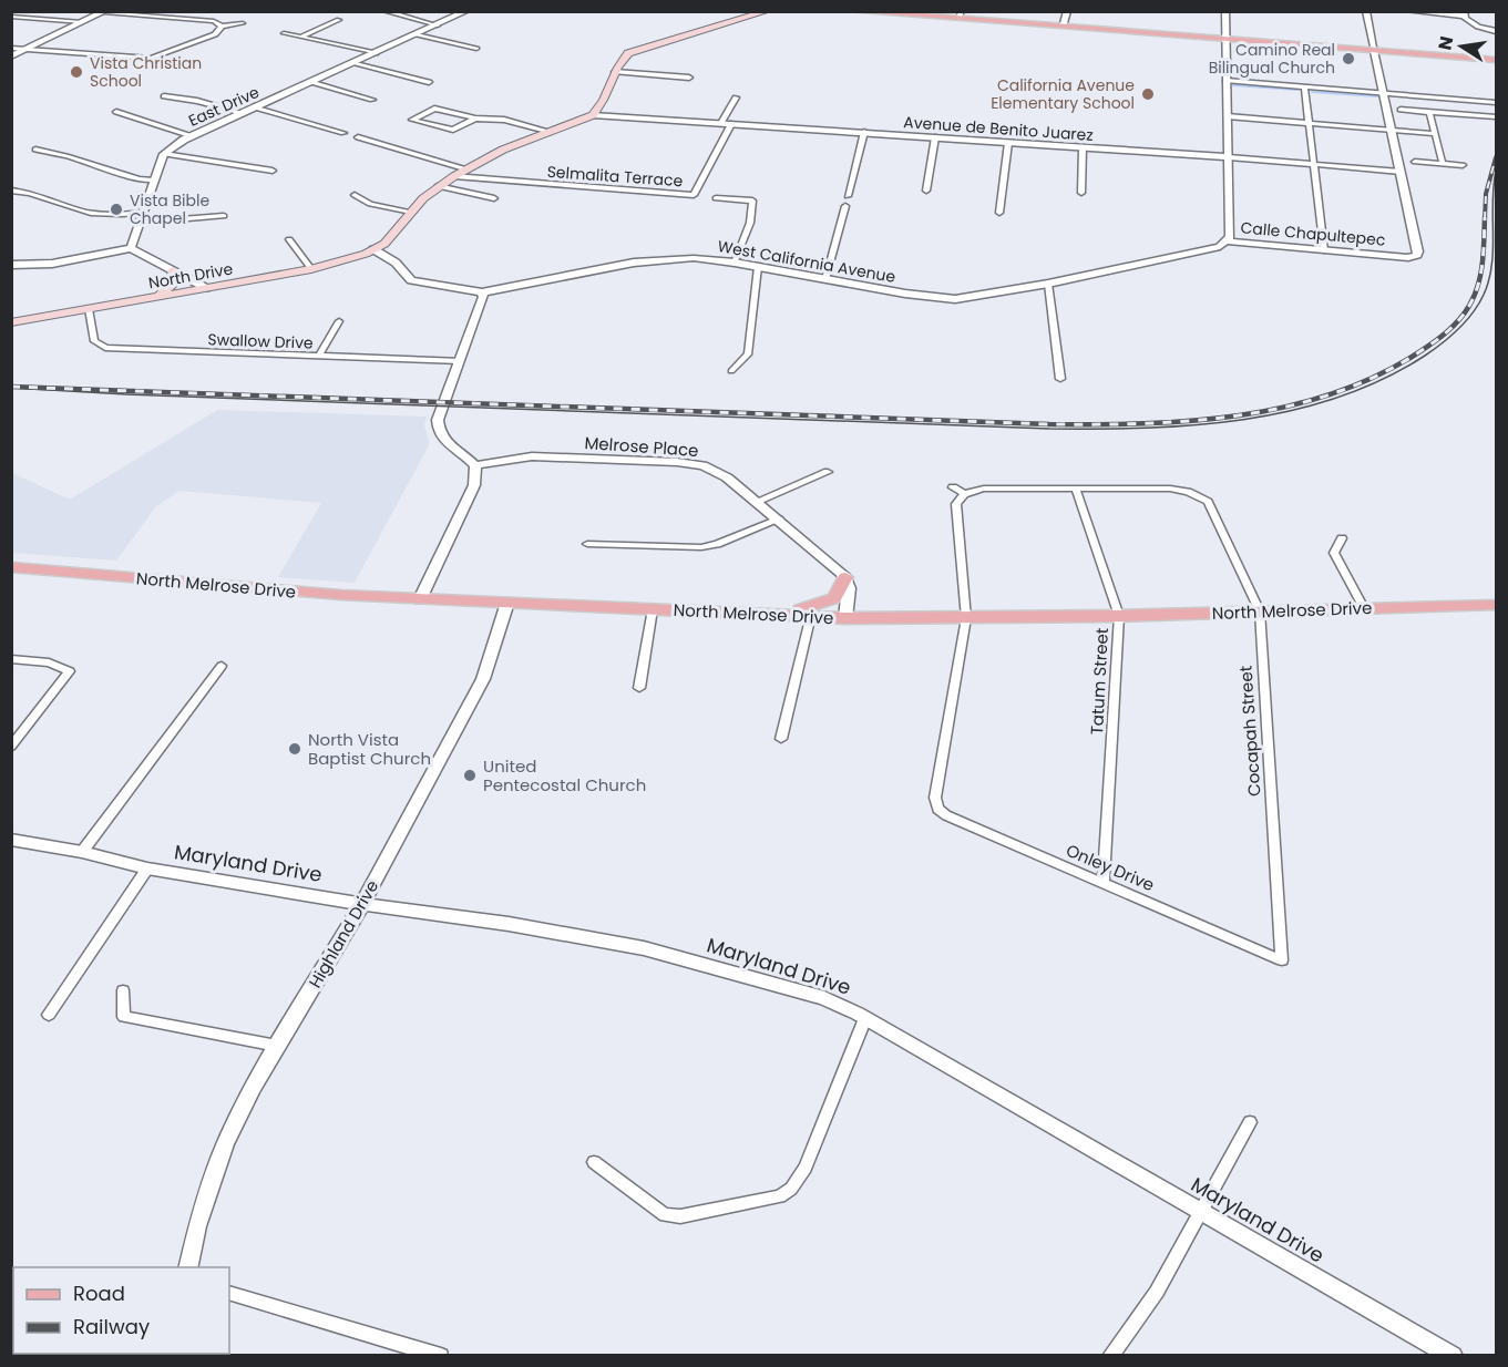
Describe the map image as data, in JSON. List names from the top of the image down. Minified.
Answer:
{"streets":{"main road":["North Drive","North Melrose Drive"],"street":["East Drive","Avenue de Benito Juarez","Selmalita Terrace","Calle Chapultepec","West California Avenue","Swallow Drive","Melrose Place","Tatum Street","Cocapah Street","Maryland Drive","Onley Drive","Highland Drive"]},"crossings":[["Avenue de Benito Juarez","Selmalita Terrace"],["Avenue de Benito Juarez","Calle Chapultepec"],["Calle Chapultepec","West California Avenue"],["West California Avenue","North Drive"],["North Drive","Swallow Drive"],["North Melrose Drive","Tatum Street"],["North Melrose Drive","Cocapah Street"],["North Melrose Drive","Onley Drive"],["North Melrose Drive","Highland Drive"],["Tatum Street","Cocapah Street"],["Tatum Street","Onley Drive"],["Cocapah Street","Onley Drive"],["Maryland Drive","Highland Drive"]],"places":["Camino Real Bilingual Church","Vista Christian School","California Avenue Elementary School","Vista Bible Chapel","North Vista Baptist Church","United Pentecostal Church"],"legend":["Road","Railway"],"north":"left"}
